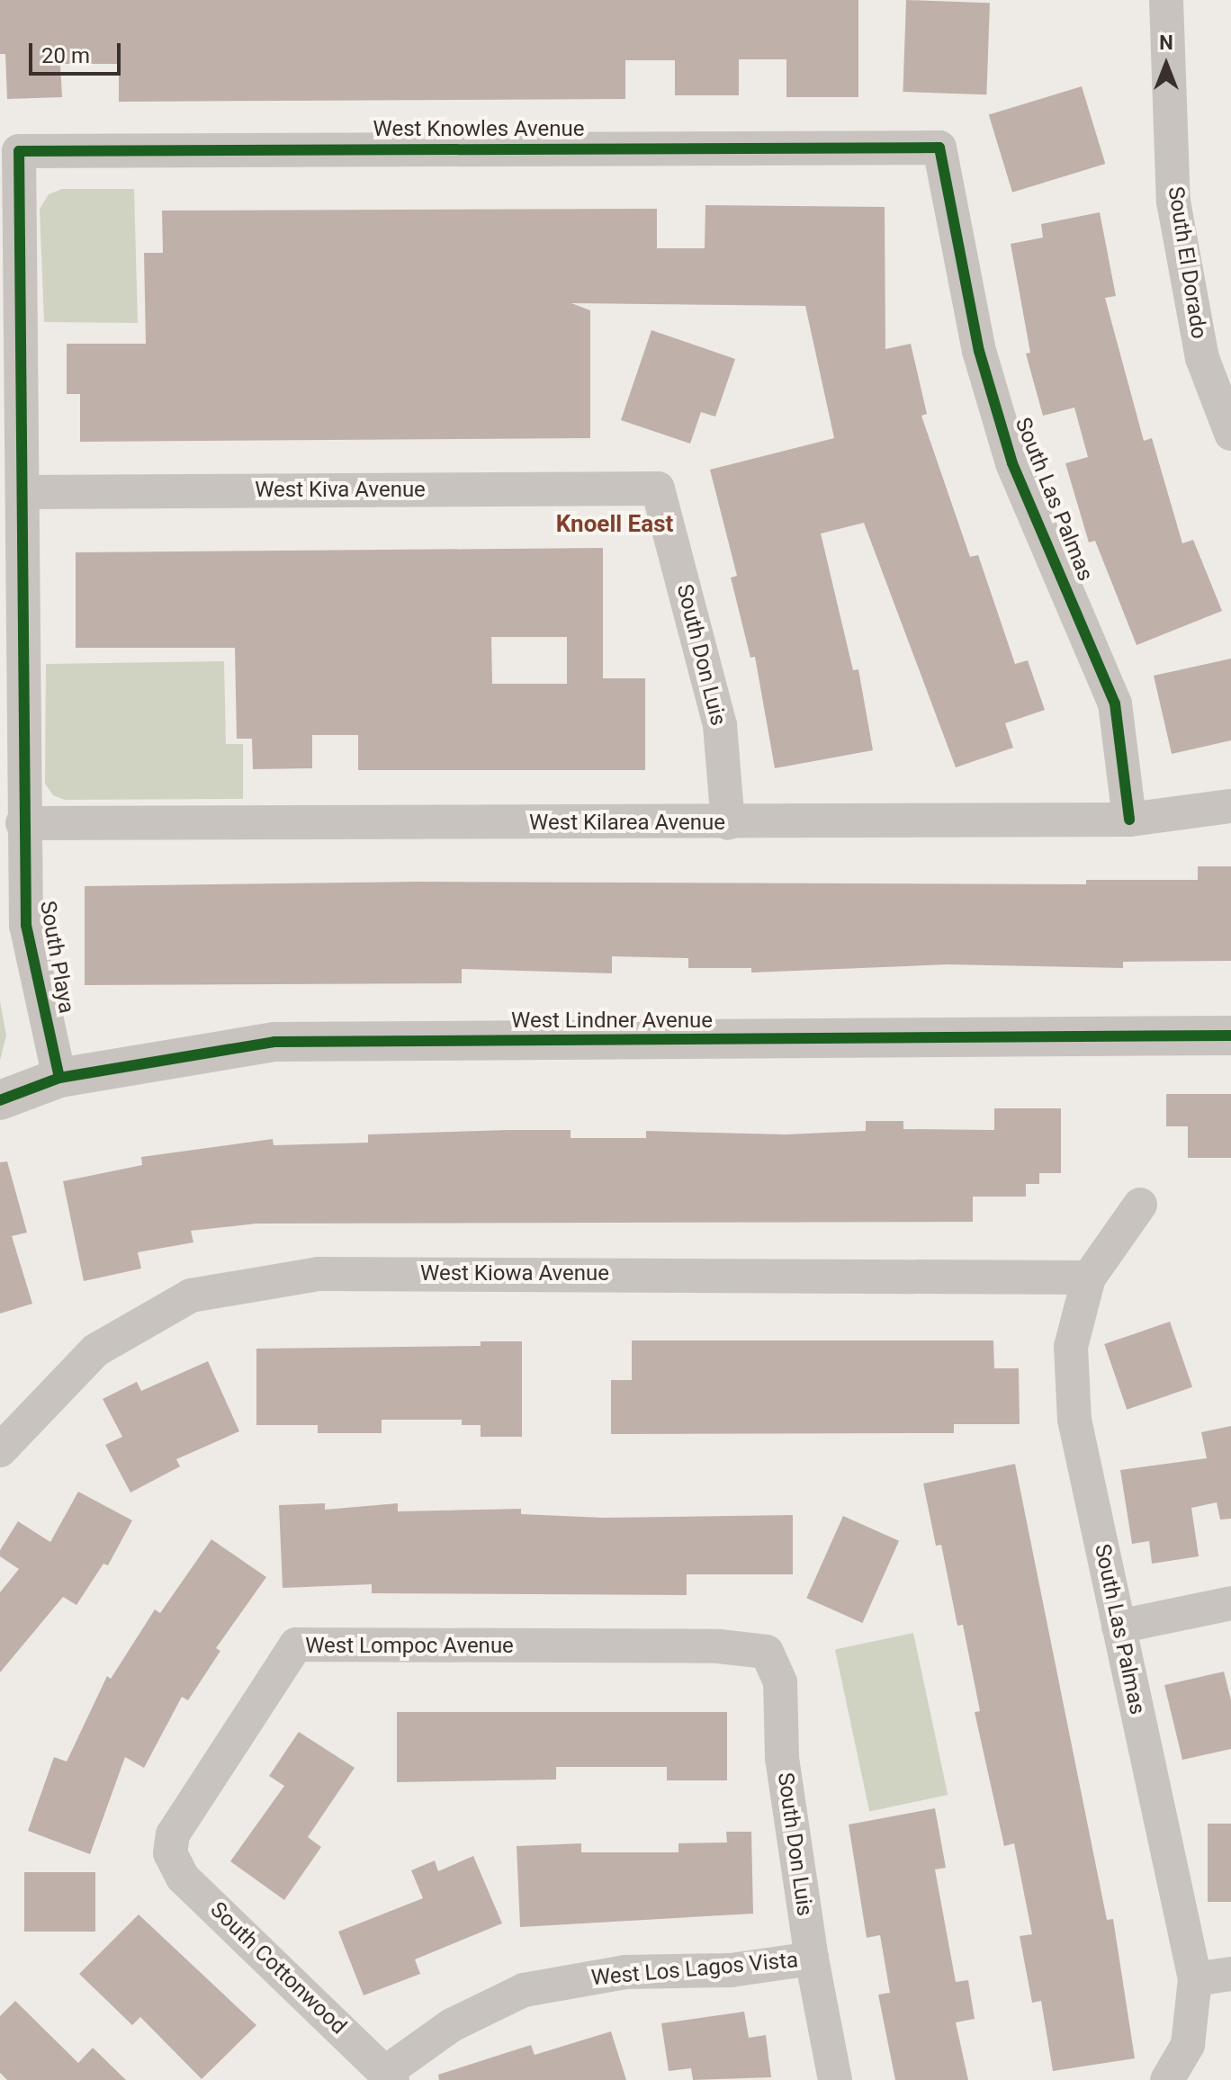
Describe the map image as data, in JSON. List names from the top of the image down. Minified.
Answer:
{"streets":{"street":["West Knowles Avenue","South El Dorado","West Kiva Avenue","South Las Palmas","South Don Luis","West Kilarea Avenue","South Playa","West Lindner Avenue","West Kiowa Avenue","West Lompoc Avenue","South Cottonwood","West Los Lagos Vista"]},"crossings":[["West Knowles Avenue","South Las Palmas"],["West Knowles Avenue","South Playa"],["West Kiva Avenue","South Don Luis"],["West Kiva Avenue","South Playa"],["South Las Palmas","West Kilarea Avenue"],["South Las Palmas","West Kiowa Avenue"],["South Don Luis","West Kilarea Avenue"],["South Don Luis","West Lompoc Avenue"],["South Don Luis","West Los Lagos Vista"],["West Kilarea Avenue","South Playa"],["South Playa","West Lindner Avenue"],["West Lompoc Avenue","South Cottonwood"],["South Cottonwood","West Los Lagos Vista"]],"districts":["Knoell East"],"scale_bar":"20 m","north":"top"}
